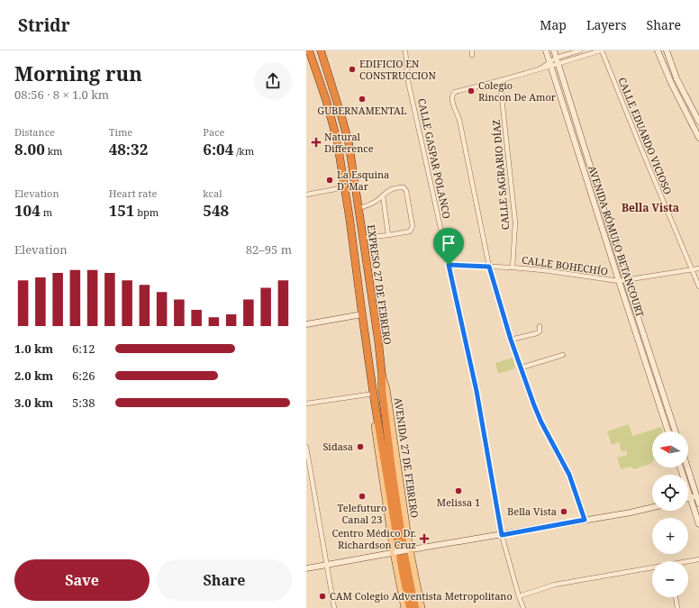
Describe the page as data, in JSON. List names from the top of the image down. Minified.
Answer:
{"streets":{"highway":["EXPRESO 27 DE FEBRERO"],"main road":["AVENIDA RÓMULO BETANCOURT","AVENIDA 27 DE FEBRERO"],"street":["CALLE EDUARDO VICIOSO","CALLE GASPAR POLANCO","CALLE SAGRARIO DÍAZ","CALLE BOHECHÍO"]},"crossings":[["CALLE EDUARDO VICIOSO","CALLE BOHECHÍO"],["CALLE GASPAR POLANCO","CALLE BOHECHÍO"],["CALLE SAGRARIO DÍAZ","CALLE BOHECHÍO"],["AVENIDA RÓMULO BETANCOURT","CALLE BOHECHÍO"],["EXPRESO 27 DE FEBRERO","AVENIDA 27 DE FEBRERO"]],"districts":["Bella Vista"],"places":{"other":["EDIFICIO EN CONSTRUCCION","Colegio Rincon De Amor","GUBERNAMENTAL","La Esquina D' Mar","Sidasa","Melissa 1","Telefuturo Canal 23","Bella Vista","CAM Colegio Adventista Metropolitano"],"health":["Natural Difference","Centro Médico Dr. Richardson Cruz"]},"north":"left","page":{"header":"Stridr","nav":["Map","Layers","Share"],"heading":["Morning run","08:56 · 8 × 1.0 km"],"stats":[["Distance","8.00 km"],["Time","48:32"],["Pace","6:04 /km"],["Elevation","104 m"],["Heart rate","151 bpm"],["kcal","548"]],"chart":["Elevation","82–95 m"],"list":[{"name":"1.0 km","note":"6:12"},{"name":"2.0 km","note":"6:26"},{"name":"3.0 km","note":"5:38"}],"map_buttons":["+","−"],"buttons":["Save","Share"]}}
